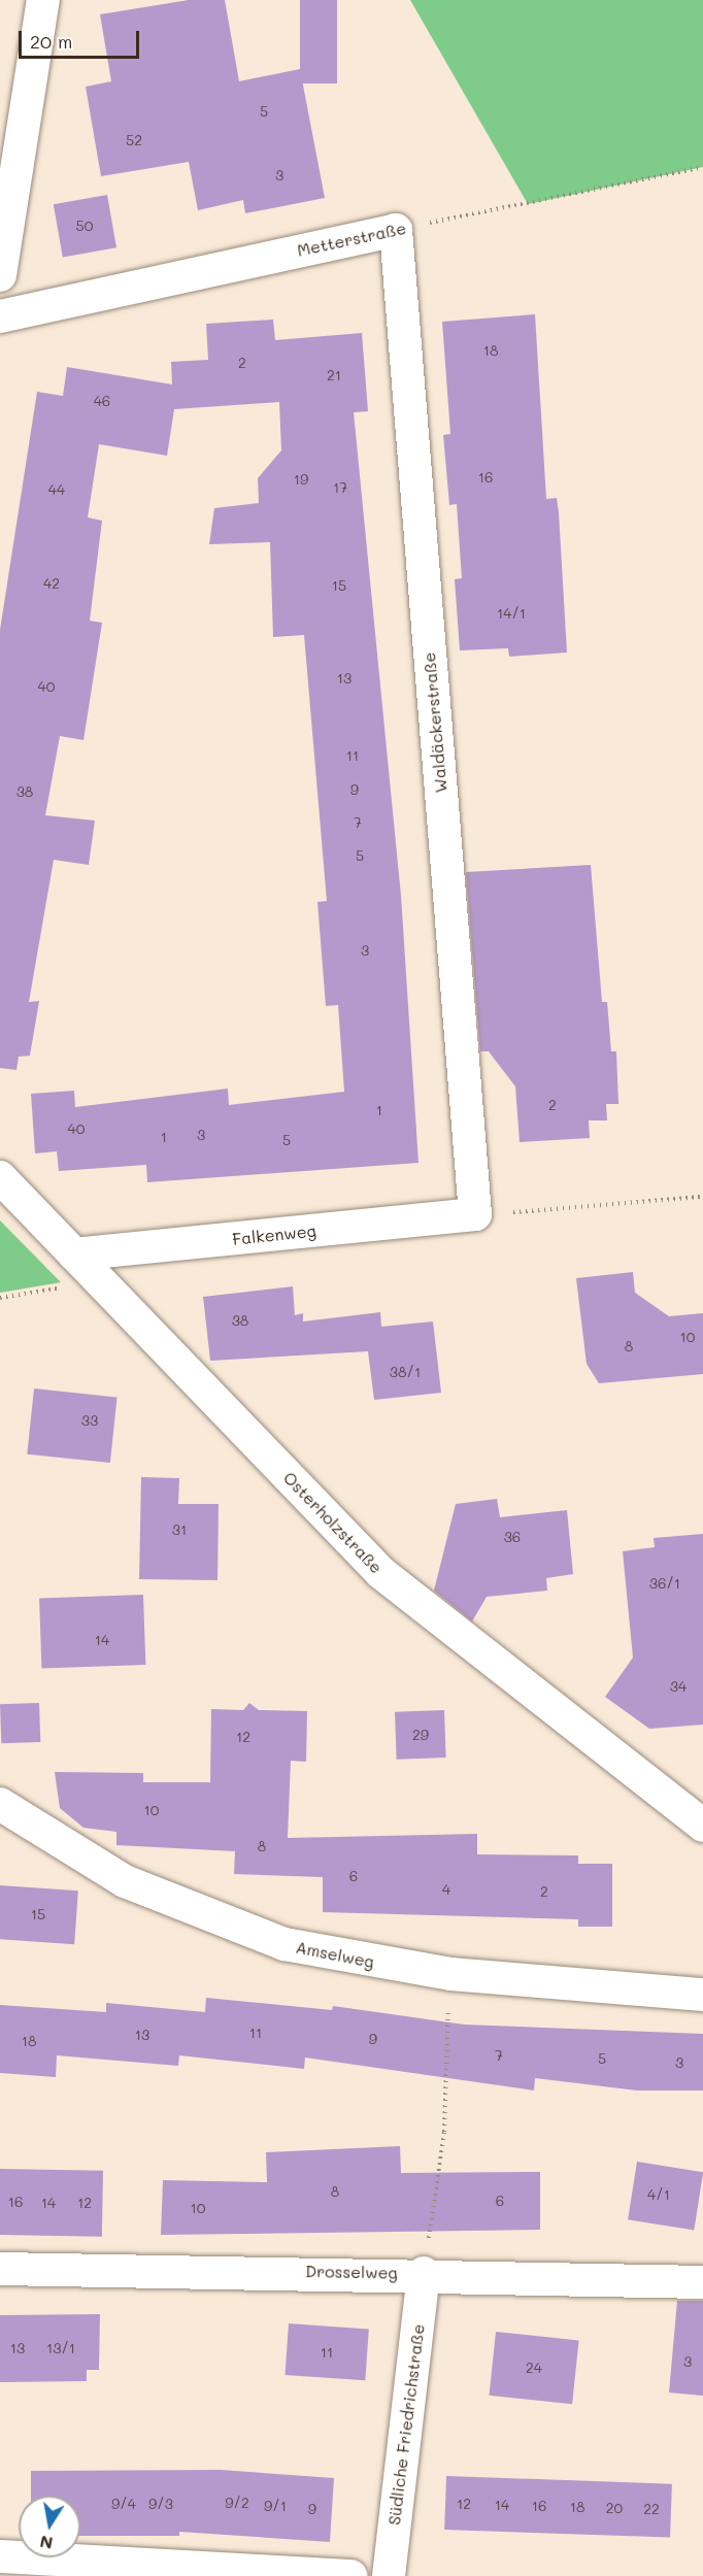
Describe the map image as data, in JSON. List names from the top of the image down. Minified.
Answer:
{"streets":{"street":["Metterstraße","Waldäckerstraße","Falkenweg","Osterholzstraße","Amselweg","Drosselweg","Südliche Friedrichstraße"]},"crossings":[["Metterstraße","Waldäckerstraße"],["Waldäckerstraße","Falkenweg"],["Falkenweg","Osterholzstraße"],["Drosselweg","Südliche Friedrichstraße"]],"house_numbers":["5","52","3","50","18","2","21","46","16","19","17","44","42","15","14/1","13","40","11","9","38","7","5","3","2","1","40","3","1","5","38","10","8","38/1","33","31","36","36/1","14","34","29","12","10","8","6","4","2","15","11","13","9","18","7","5","3","8","4/1","6","16","14","12","10","13","13/1","11","3","24","9/2","9/4","9/3","12","14","9/1","16","18","20","9","22"],"scale_bar":"20 m","north":"bottom"}
